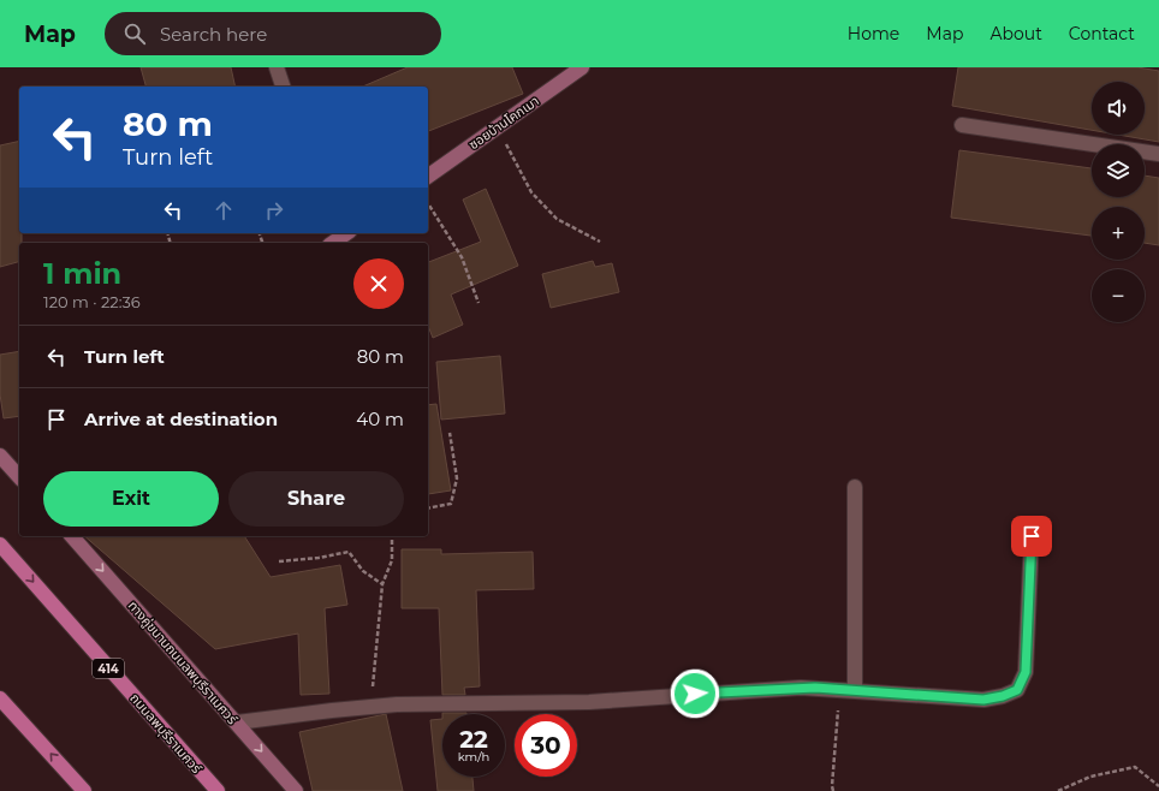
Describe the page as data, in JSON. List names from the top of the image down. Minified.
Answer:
{"streets":{"main road":["ซอยบ้านโคกเมา","ทางคู่ขนานถนนลพบุรีราเมศวร์","414","ถนนลพบุรีราเมศวร์"]},"one_way":["ทางคู่ขนานถนนลพบุรีราเมศวร์"],"page":{"header":"Map","search":"Search here","nav":["Home","Map","About","Contact"],"map_buttons":["+","−"],"turn":["80 m","Turn left"],"heading":["1 min","120 m · 22:36"],"list":[{"name":"Turn left","value":"80 m"},{"name":"Arrive at destination","value":"40 m"}],"buttons":["Exit","Share"],"speed":"22 km/h","limit":"30"}}
